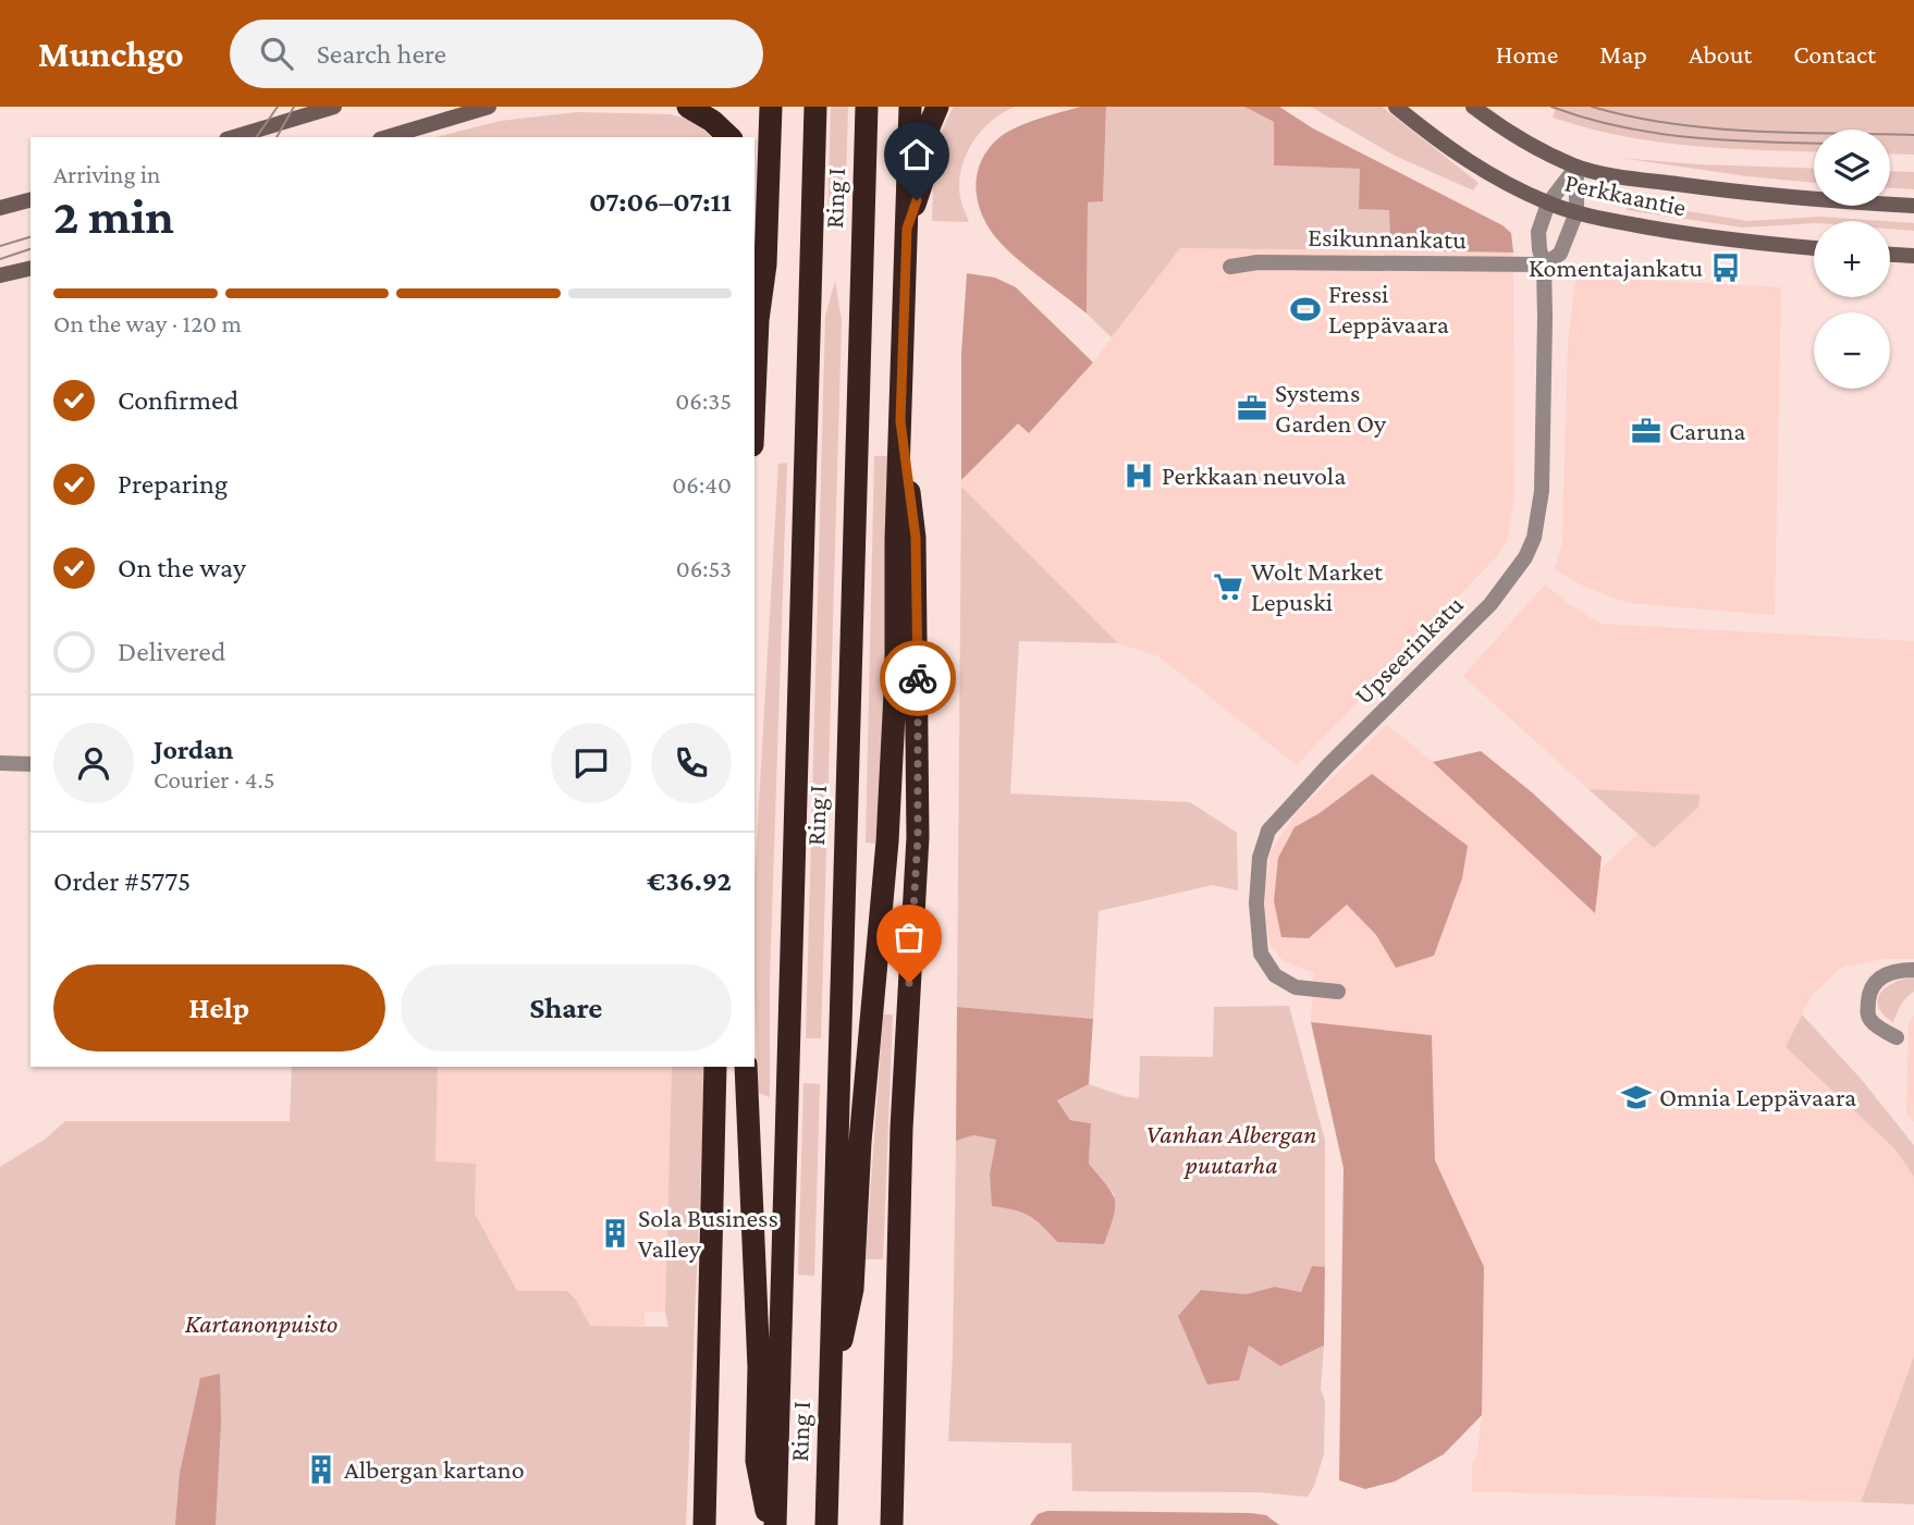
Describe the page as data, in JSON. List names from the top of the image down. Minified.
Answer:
{"streets":{"highway":["Ring I"],"main road":["Perkkaantie"],"street":["Esikunnankatu","Upseerinkatu"]},"crossings":[["Perkkaantie","Upseerinkatu"],["Esikunnankatu","Upseerinkatu"]],"parks":["Vanhan Albergan puutarha","Kartanonpuisto"],"places":{"bus stop":["Komentajankatu"],"sports":["Fressi Leppävaara"],"office":["Systems Garden Oy","Caruna"],"hospital":["Perkkaan neuvola"],"supermarket":["Wolt Market Lepuski"],"school or university":["Omnia Leppävaara"],"building":["Sola Business Valley","Albergan kartano"]},"page":{"header":"Munchgo","search":"Search here","nav":["Home","Map","About","Contact"],"map_buttons":["+","−"],"heading":["2 min","Arriving in","07:06–07:11"],"panel":["Jordan","Courier · 4.5","Order #5775","€36.92"],"bar":"On the way · 120 m","list":[["Confirmed","06:35"],["Preparing","06:40"],["On the way","06:53"],"Delivered"],"buttons":["Help","Share"]}}
